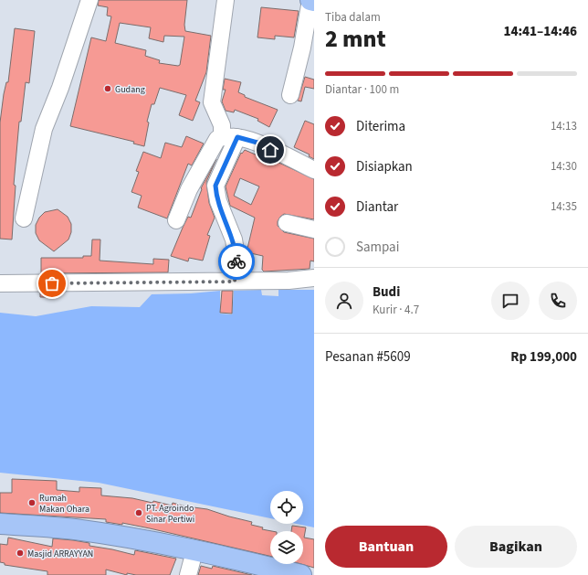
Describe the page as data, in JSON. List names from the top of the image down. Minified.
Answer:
{"places":["Gudang","Rumah Makan Ohara","PT. Agroindo Sinar Pertiwi","Masjid ARRAYYAN"],"page":{"heading":["2 mnt","Tiba dalam","14:41–14:46"],"panel":["Budi","Kurir · 4.7","Pesanan #5609","Rp 199,000"],"bar":"Diantar · 100 m","list":[["Diterima","14:13"],["Disiapkan","14:30"],["Diantar","14:35"],"Sampai"],"buttons":["Bantuan","Bagikan"]}}
